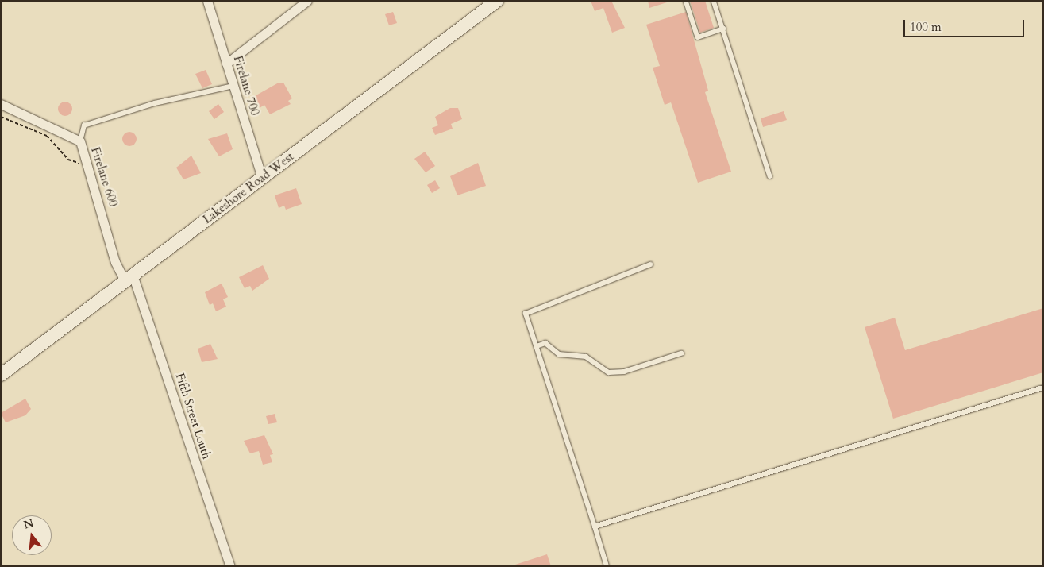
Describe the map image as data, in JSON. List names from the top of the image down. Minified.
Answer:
{"streets":{"main road":["Lakeshore Road West"],"street":["Firelane 700","Firelane 600","Fifth Street Louth"]},"crossings":[["Firelane 700","Lakeshore Road West"],["Firelane 600","Lakeshore Road West"],["Firelane 600","Fifth Street Louth"],["Lakeshore Road West","Fifth Street Louth"]],"scale_bar":"100 m","north":"top"}
